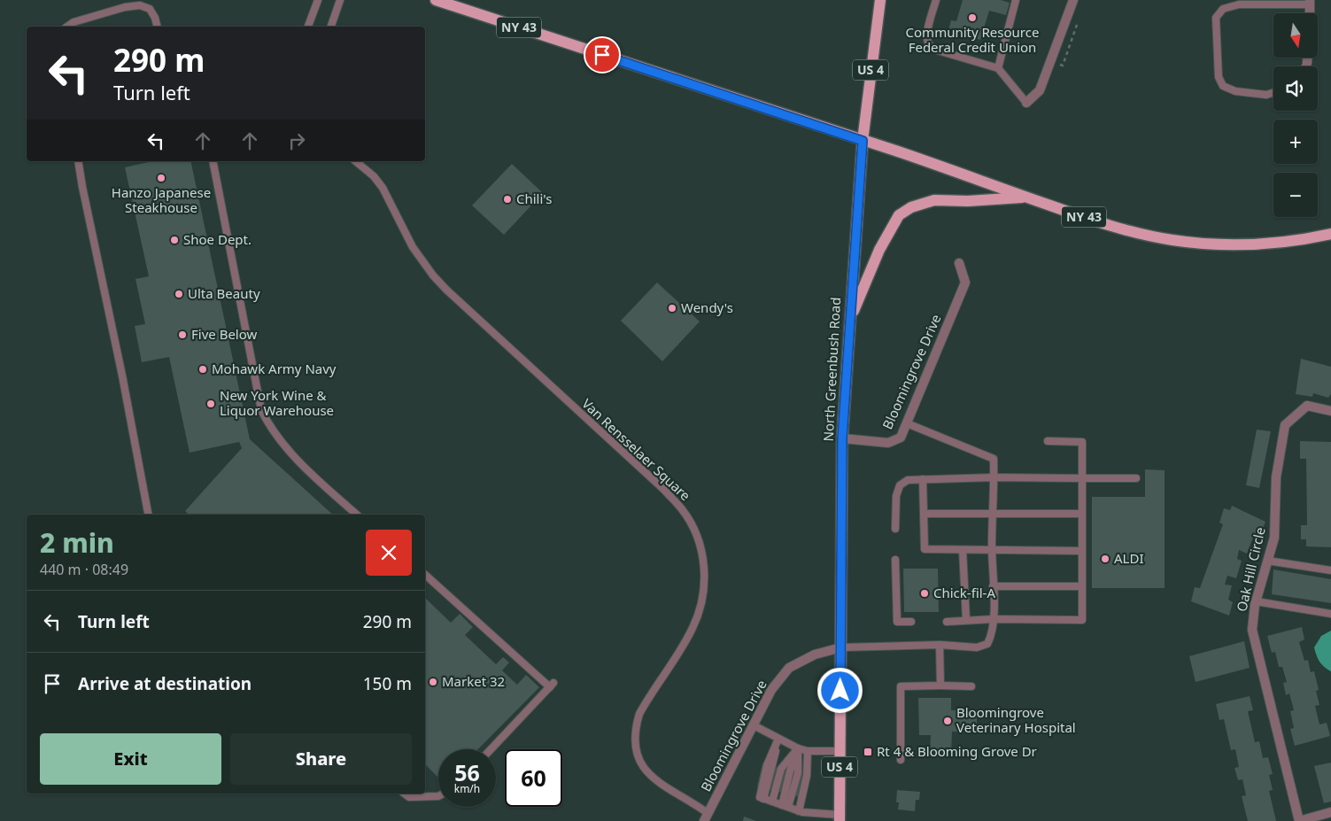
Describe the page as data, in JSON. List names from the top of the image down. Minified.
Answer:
{"streets":{"main road":["NY 43","US 4","North Greenbush Road"],"street":["Bloomingrove Drive","Oak Hill Circle"],"lane":["Van Rensselaer Square"]},"crossings":[["NY 43","North Greenbush Road"],["North Greenbush Road","Bloomingrove Drive"],["Bloomingrove Drive","Van Rensselaer Square"]],"places":{"other":["Community Resource Federal Credit Union","Hanzo Japanese Steakhouse","Chili's","Shoe Dept.","Ulta Beauty","Wendy's","Five Below","Mohawk Army Navy","New York Wine & Liquor Warehouse","ALDI","Chick-fil-A","Market 32","Bloomingrove Veterinary Hospital"],"transit":["Rt 4 & Blooming Grove Dr"]},"north":"bottom","page":{"map_buttons":["+","−"],"turn":["290 m","Turn left"],"heading":["2 min","440 m · 08:49"],"list":[{"name":"Turn left","value":"290 m"},{"name":"Arrive at destination","value":"150 m"}],"buttons":["Exit","Share"],"speed":"56 km/h","limit":"60"}}
